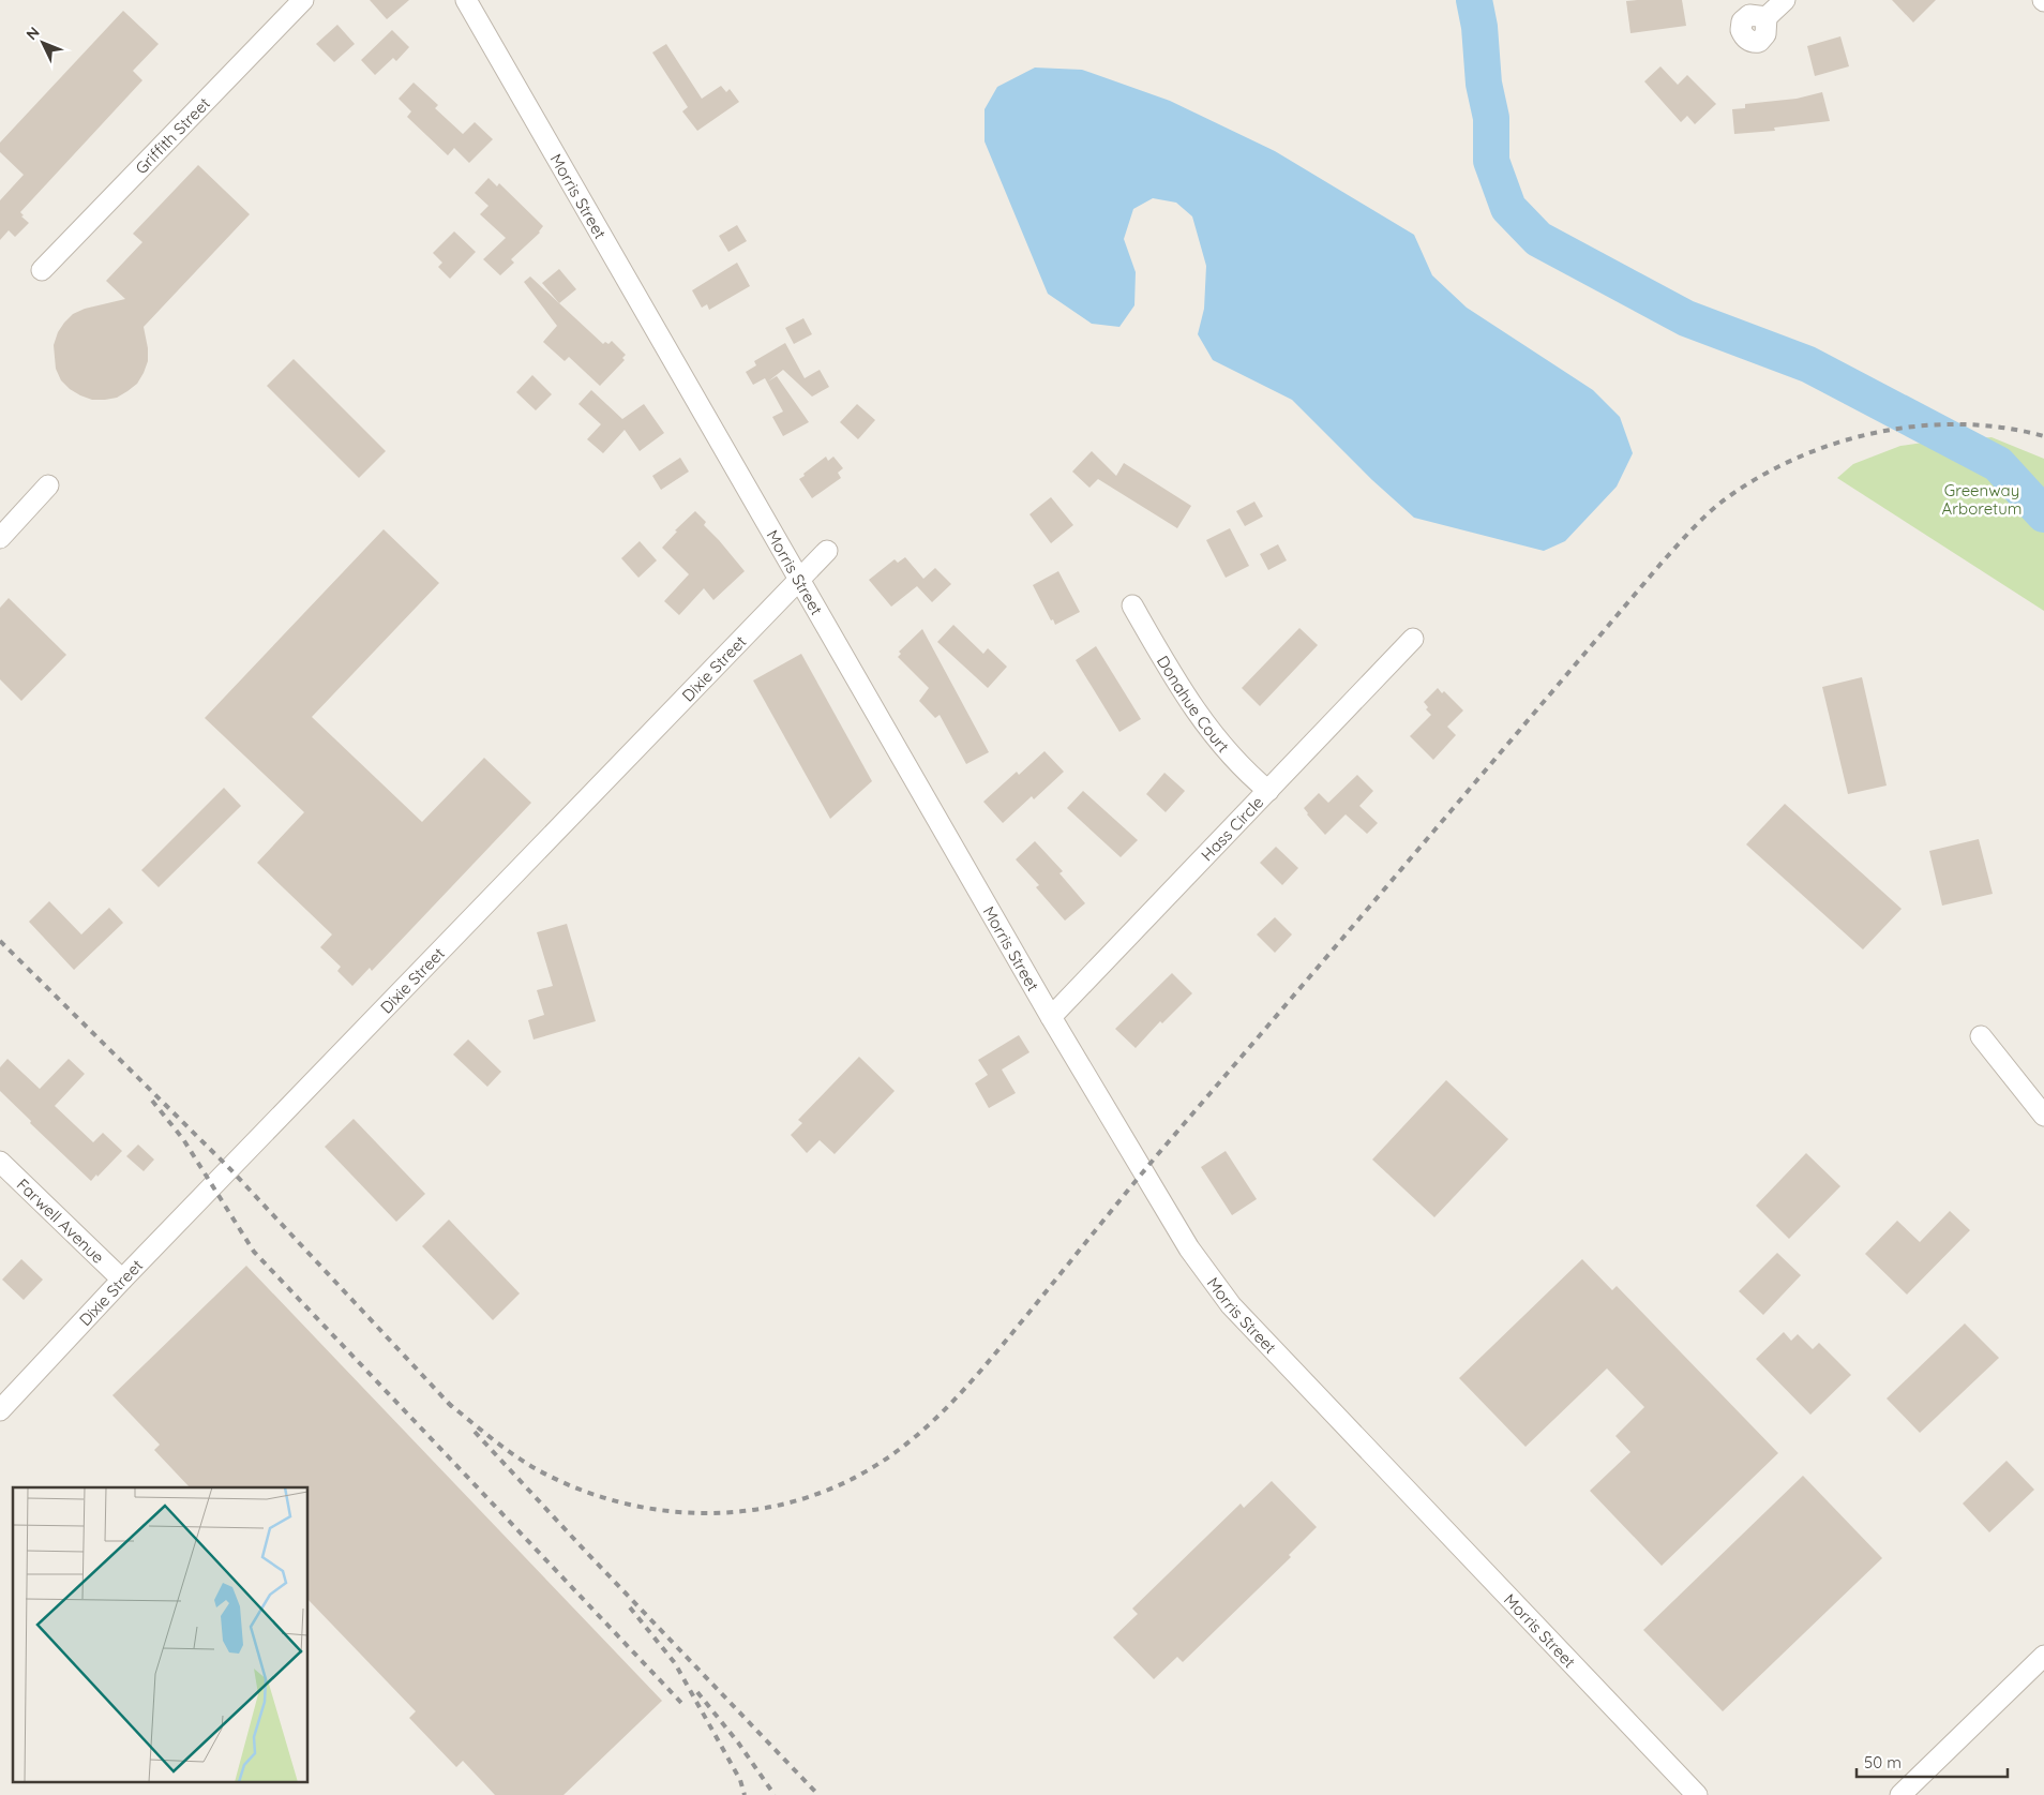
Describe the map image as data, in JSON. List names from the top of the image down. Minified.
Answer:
{"streets":{"street":["Griffith Street","Morris Street","Dixie Street","Donahue Court","Hass Circle","Farwell Avenue"]},"crossings":[["Morris Street","Dixie Street"],["Morris Street","Hass Circle"],["Dixie Street","Farwell Avenue"],["Donahue Court","Hass Circle"]],"parks":["Greenway Arboretum"],"scale_bar":"50 m","north":"top left"}
